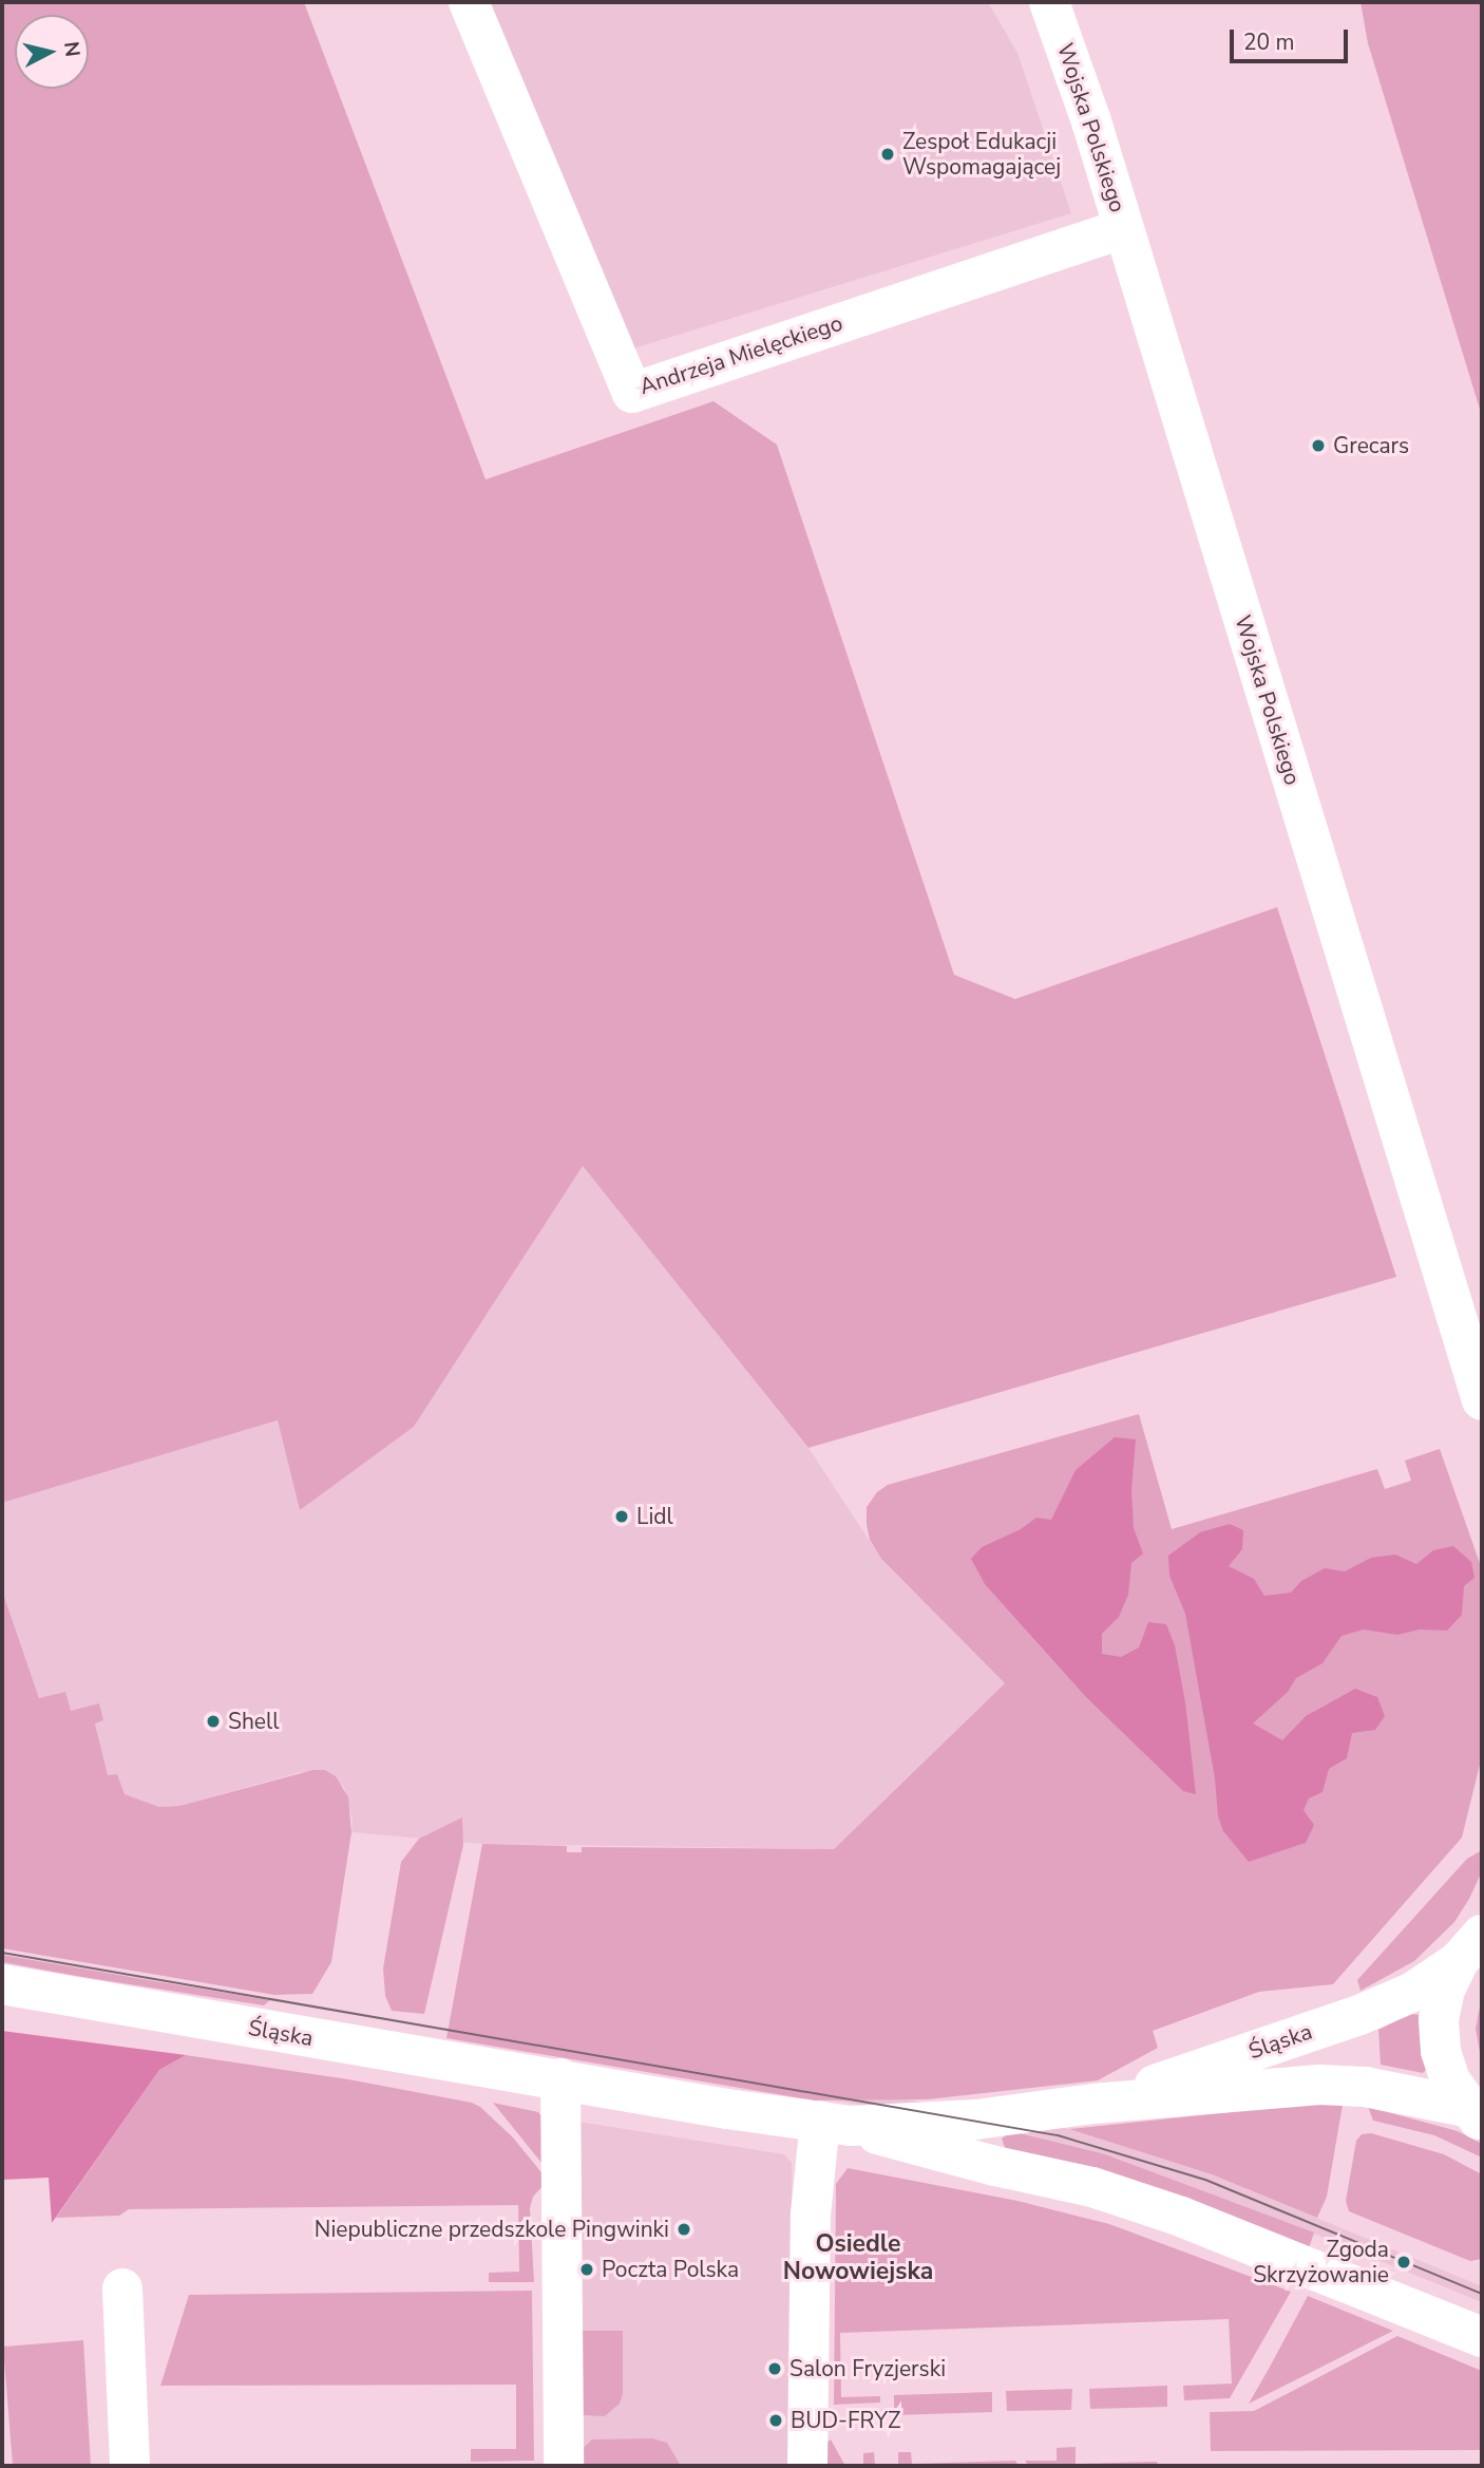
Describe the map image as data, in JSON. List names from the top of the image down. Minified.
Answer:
{"streets":{"street":["Wojska Polskiego","Andrzeja Mielęckiego","Śląska"]},"crossings":[["Wojska Polskiego","Andrzeja Mielęckiego"]],"districts":["Osiedle Nowowiejska"],"places":["Zespoł Edukacji Wspomagającej","Grecars","Lidl","Shell","Niepubliczne przedszkole Pingwinki","Zgoda Skrzyżowanie","Poczta Polska","Salon Fryzjerski","BUD-FRYZ"],"scale_bar":"20 m","north":"right"}
